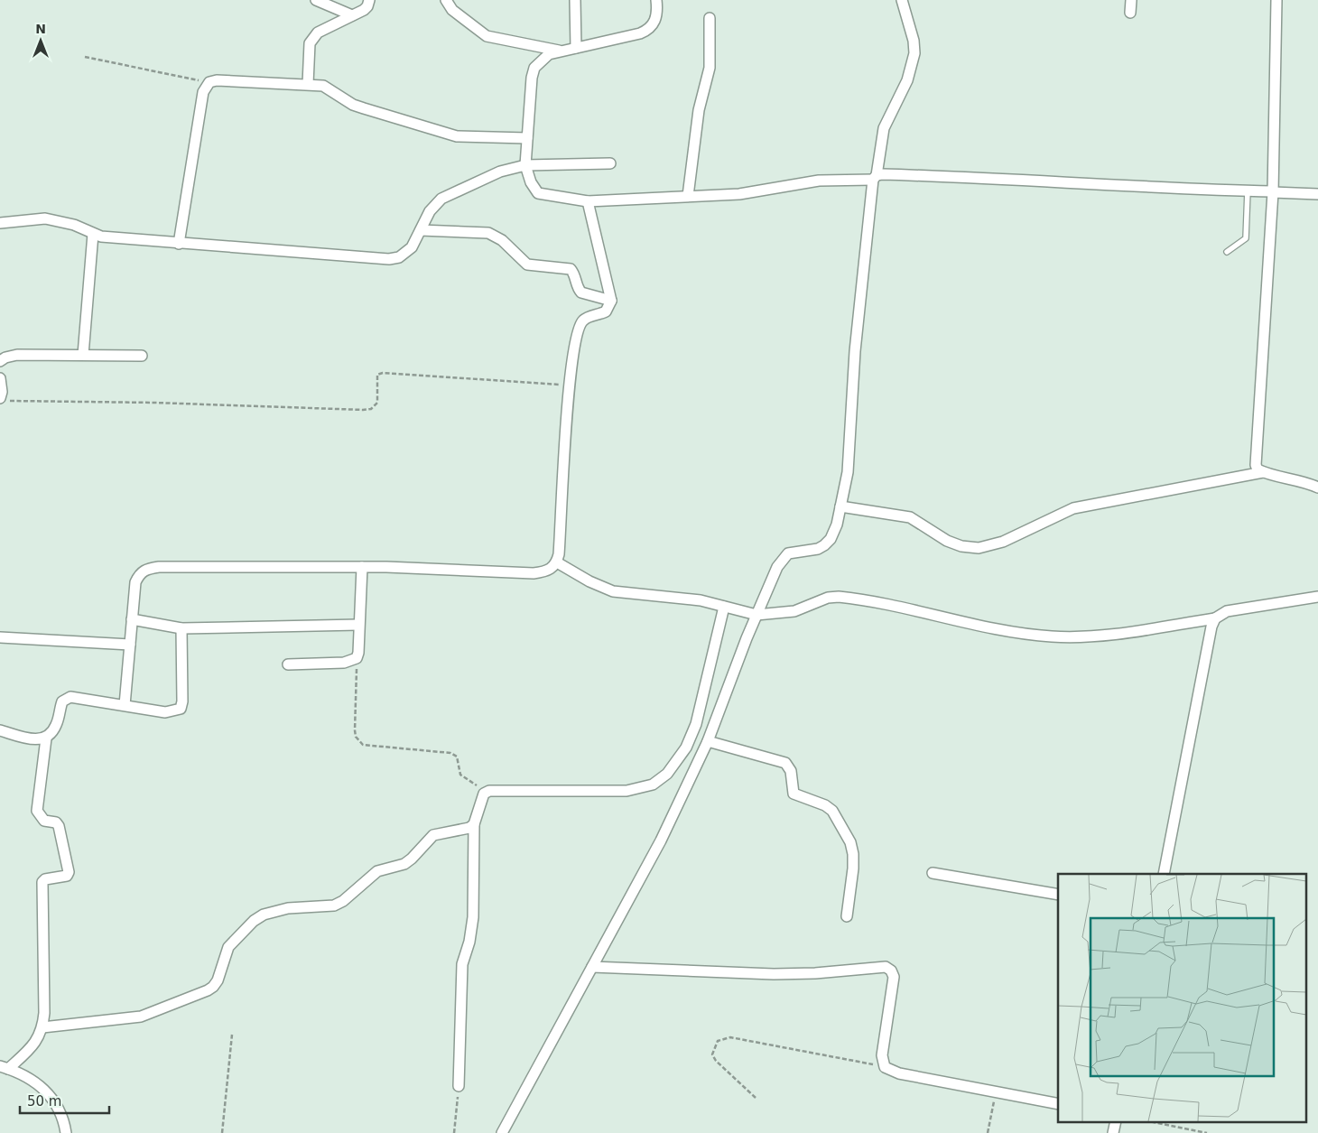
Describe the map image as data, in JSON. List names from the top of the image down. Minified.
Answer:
{"scale_bar":"50 m","north":"top"}
